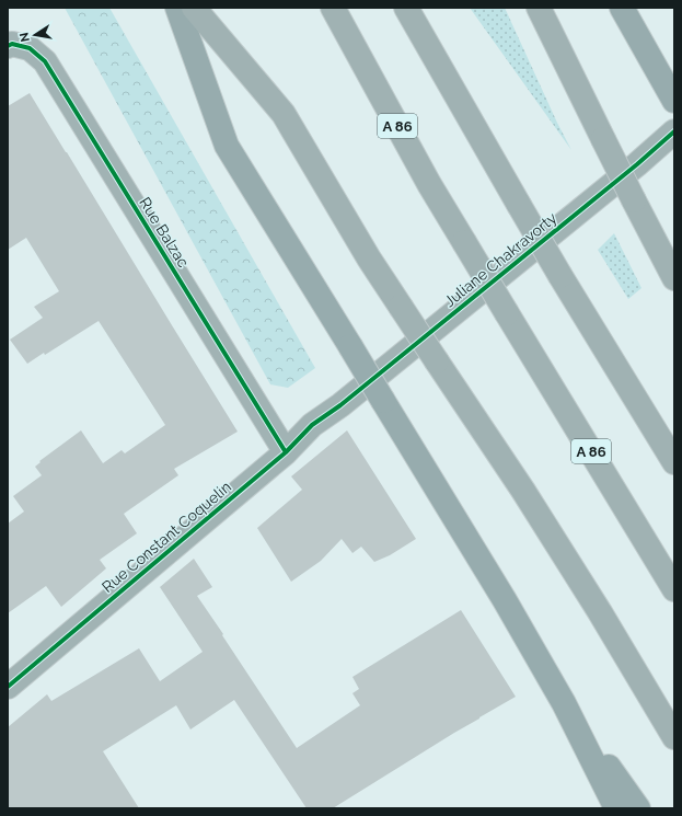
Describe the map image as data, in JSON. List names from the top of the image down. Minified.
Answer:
{"streets":{"highway":["A 86"],"street":["Rue Balzac","Juliane Chakravorty","Rue Constant Coquelin"]},"crossings":[["Rue Balzac","Rue Constant Coquelin"],["Juliane Chakravorty","Rue Constant Coquelin"]],"north":"left"}
